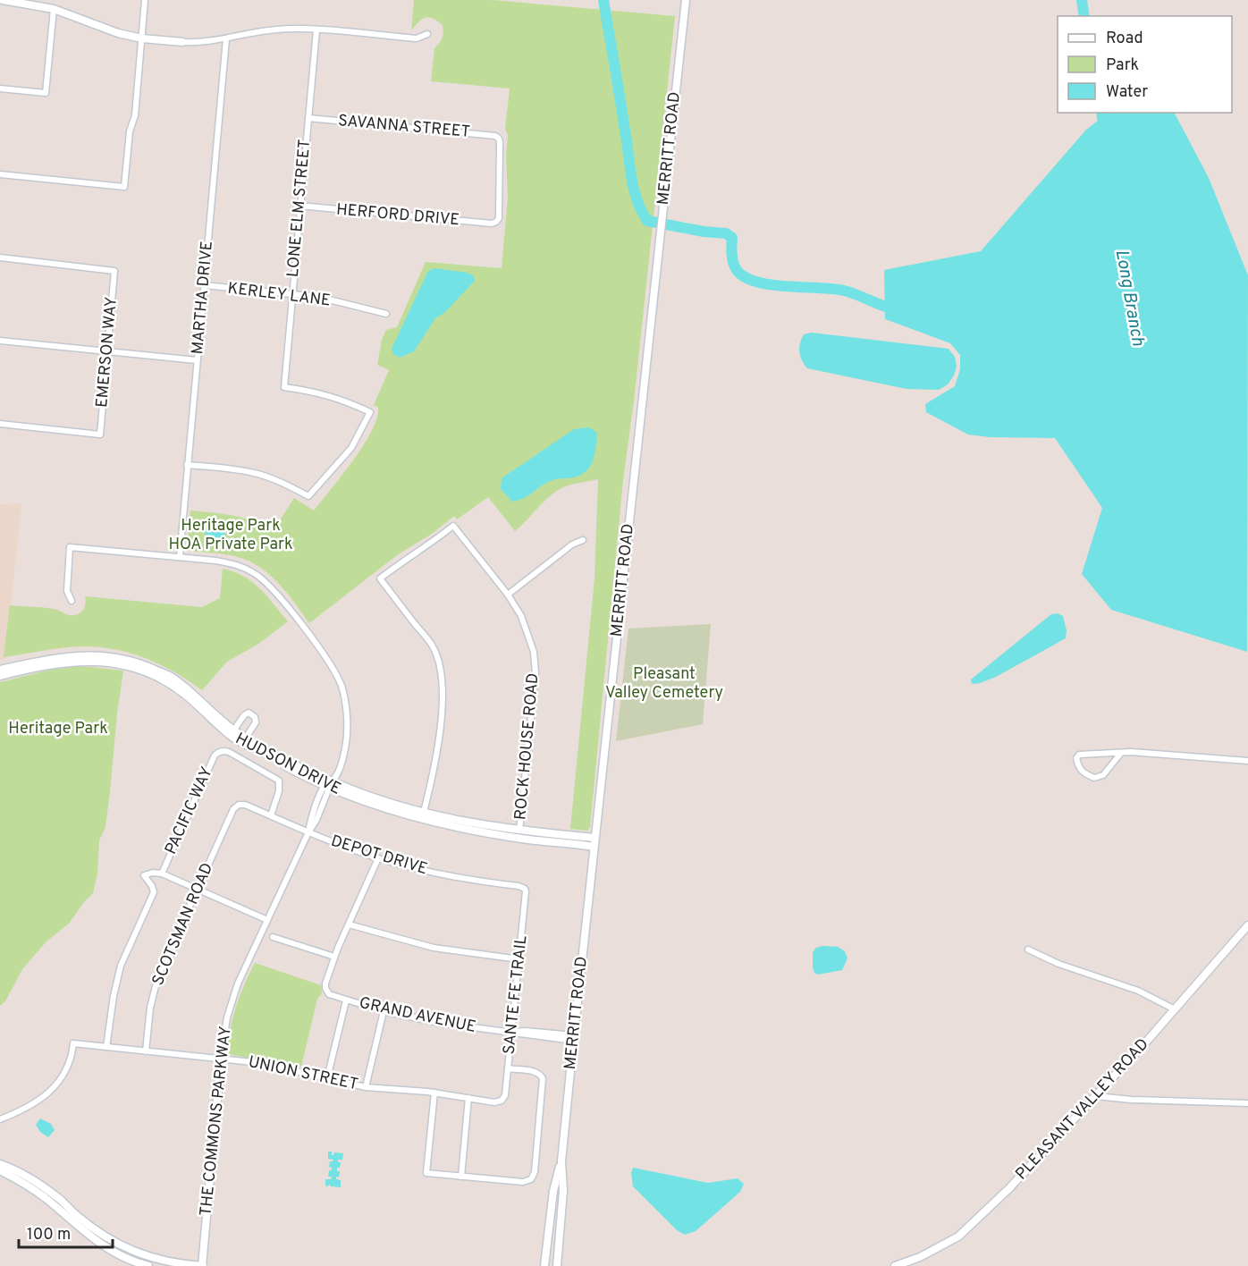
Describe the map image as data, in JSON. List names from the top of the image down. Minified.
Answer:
{"streets":{"street":["SAVANNA STREET","MERRITT ROAD","LONE ELM STREET","HERFORD DRIVE","KERLEY LANE","MARTHA DRIVE","EMERSON WAY","ROCK HOUSE ROAD","HUDSON DRIVE","PACIFIC WAY","DEPOT DRIVE","SCOTSMAN ROAD","SANTE FE TRAIL","GRAND AVENUE","UNION STREET","PLEASANT VALLEY ROAD","THE COMMONS PARKWAY"]},"crossings":[["SAVANNA STREET","LONE ELM STREET"],["SAVANNA STREET","HERFORD DRIVE"],["MERRITT ROAD","HUDSON DRIVE"],["MERRITT ROAD","GRAND AVENUE"],["LONE ELM STREET","HERFORD DRIVE"],["LONE ELM STREET","KERLEY LANE"],["LONE ELM STREET","MARTHA DRIVE"],["KERLEY LANE","MARTHA DRIVE"],["MARTHA DRIVE","THE COMMONS PARKWAY"],["ROCK HOUSE ROAD","HUDSON DRIVE"],["HUDSON DRIVE","THE COMMONS PARKWAY"],["PACIFIC WAY","DEPOT DRIVE"],["DEPOT DRIVE","SCOTSMAN ROAD"],["DEPOT DRIVE","SANTE FE TRAIL"],["DEPOT DRIVE","THE COMMONS PARKWAY"],["SCOTSMAN ROAD","UNION STREET"],["SANTE FE TRAIL","GRAND AVENUE"],["SANTE FE TRAIL","UNION STREET"],["UNION STREET","THE COMMONS PARKWAY"]],"water":["Long Branch"],"parks":["Heritage Park HOA Private Park","Pleasant Valley Cemetery","Heritage Park"],"legend":["Road","Park","Water"],"scale_bar":"100 m"}
